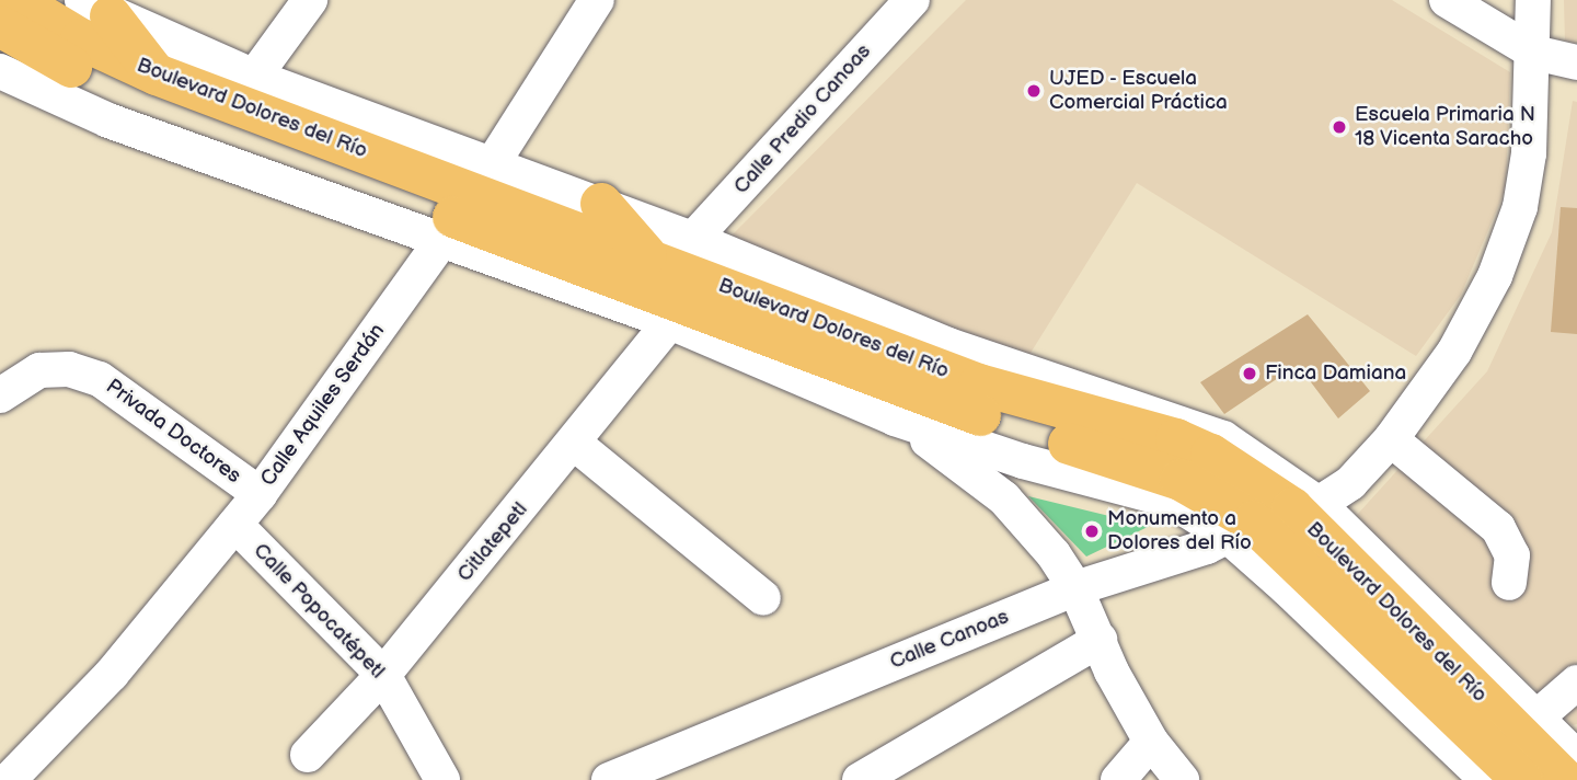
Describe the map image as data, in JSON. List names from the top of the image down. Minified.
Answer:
{"streets":{"main road":["Boulevard Dolores del Río"],"street":["Calle Predio Canoas","Calle Aquiles Serdán","Privada Doctores","Citlatepetl","Calle Popocatépetl","Calle Canoas"]},"crossings":[["Boulevard Dolores del Río","Calle Aquiles Serdán"],["Boulevard Dolores del Río","Calle Canoas"],["Calle Aquiles Serdán","Privada Doctores"],["Calle Aquiles Serdán","Calle Popocatépetl"],["Citlatepetl","Calle Popocatépetl"]],"places":["UJED - Escuela Comercial Práctica","Escuela Primaria N 18 Vicenta Saracho","Finca Damiana","Monumento a Dolores del Río"]}
